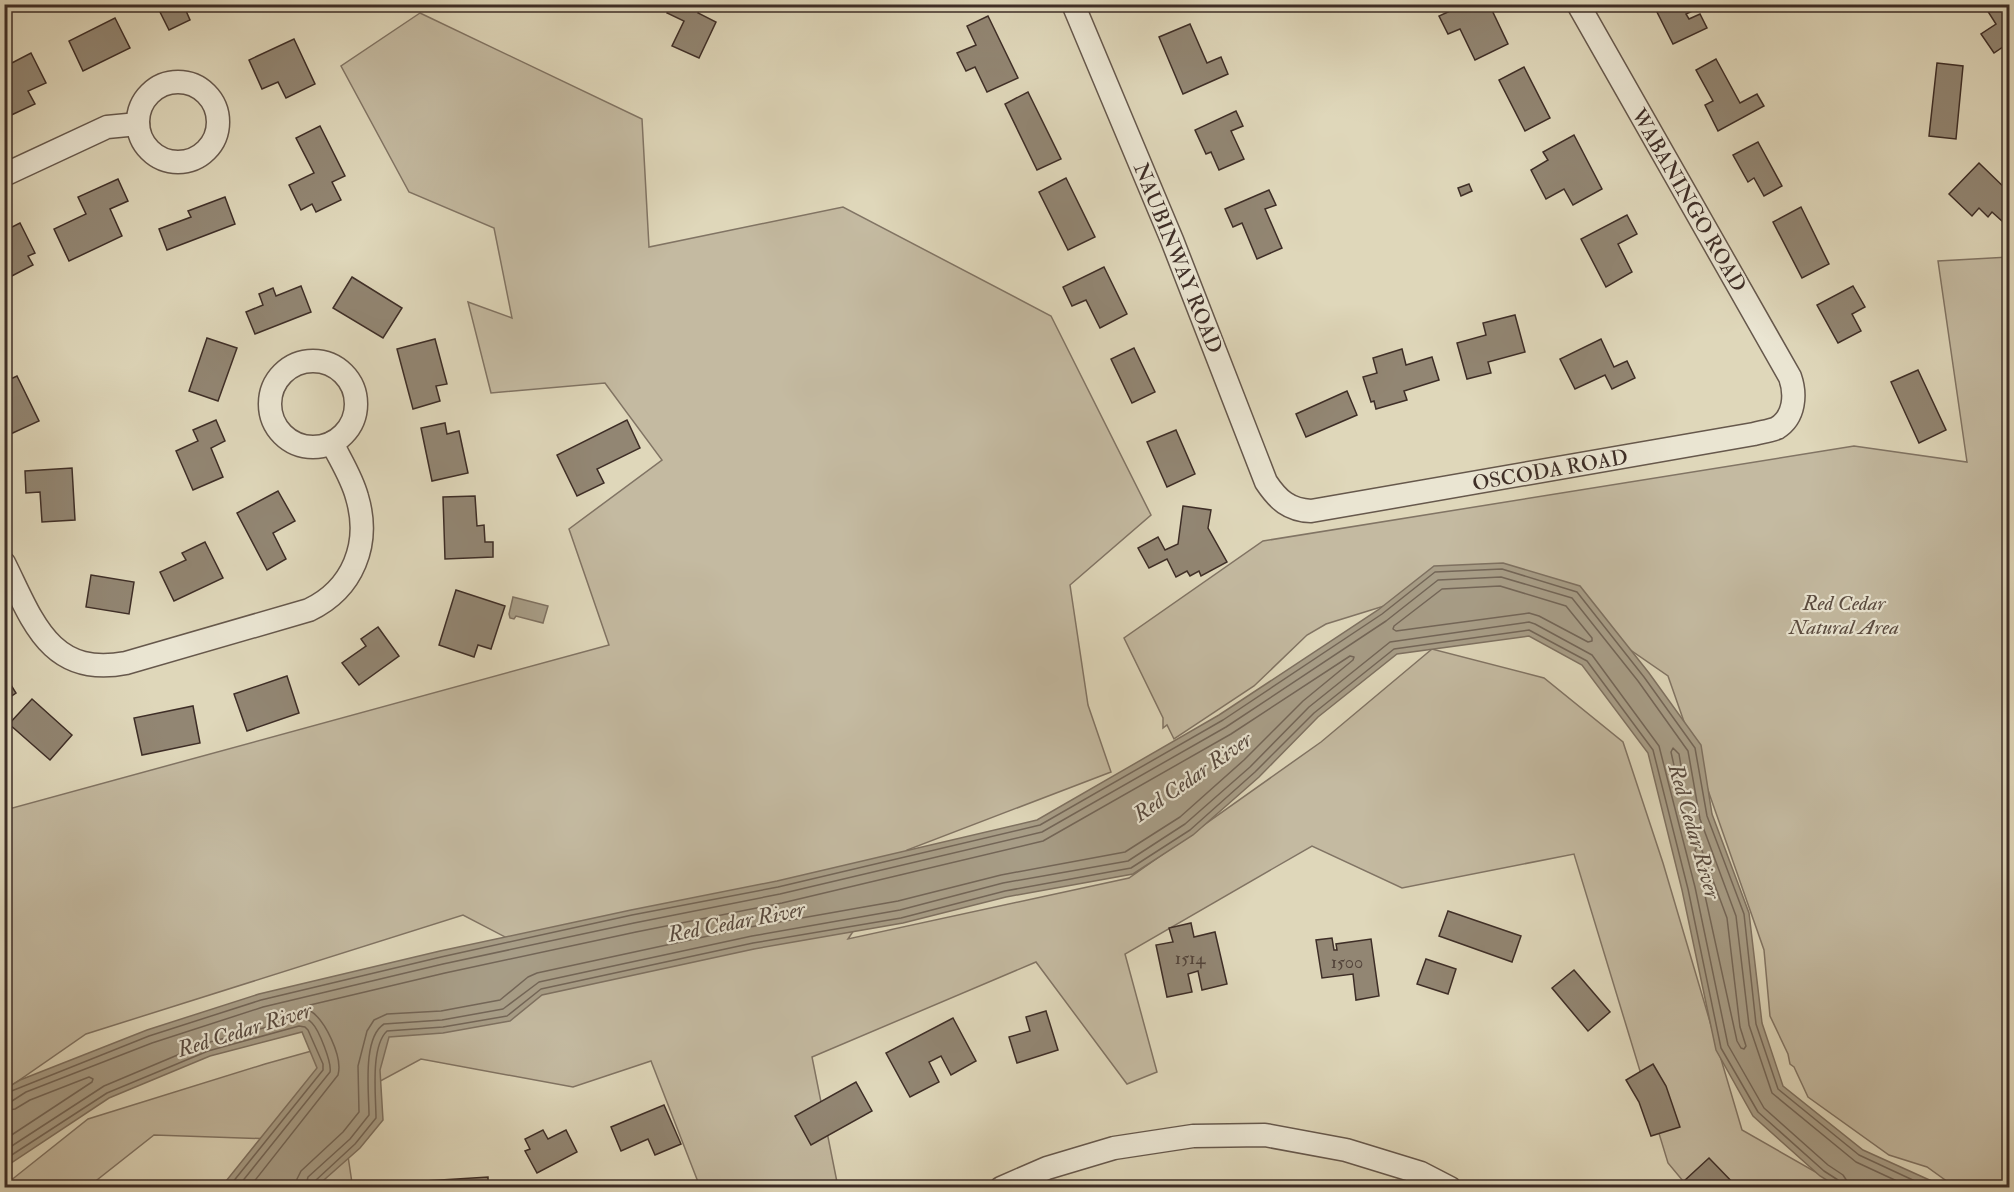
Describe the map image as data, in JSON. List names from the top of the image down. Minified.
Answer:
{"streets":{"street":["WABANINGO ROAD","NAUBINWAY ROAD","OSCODA ROAD"]},"crossings":[["WABANINGO ROAD","OSCODA ROAD"],["NAUBINWAY ROAD","OSCODA ROAD"]],"water":["Red Cedar River"],"parks":["Red Cedar Natural Area"],"house_numbers":["1514","1500"]}
